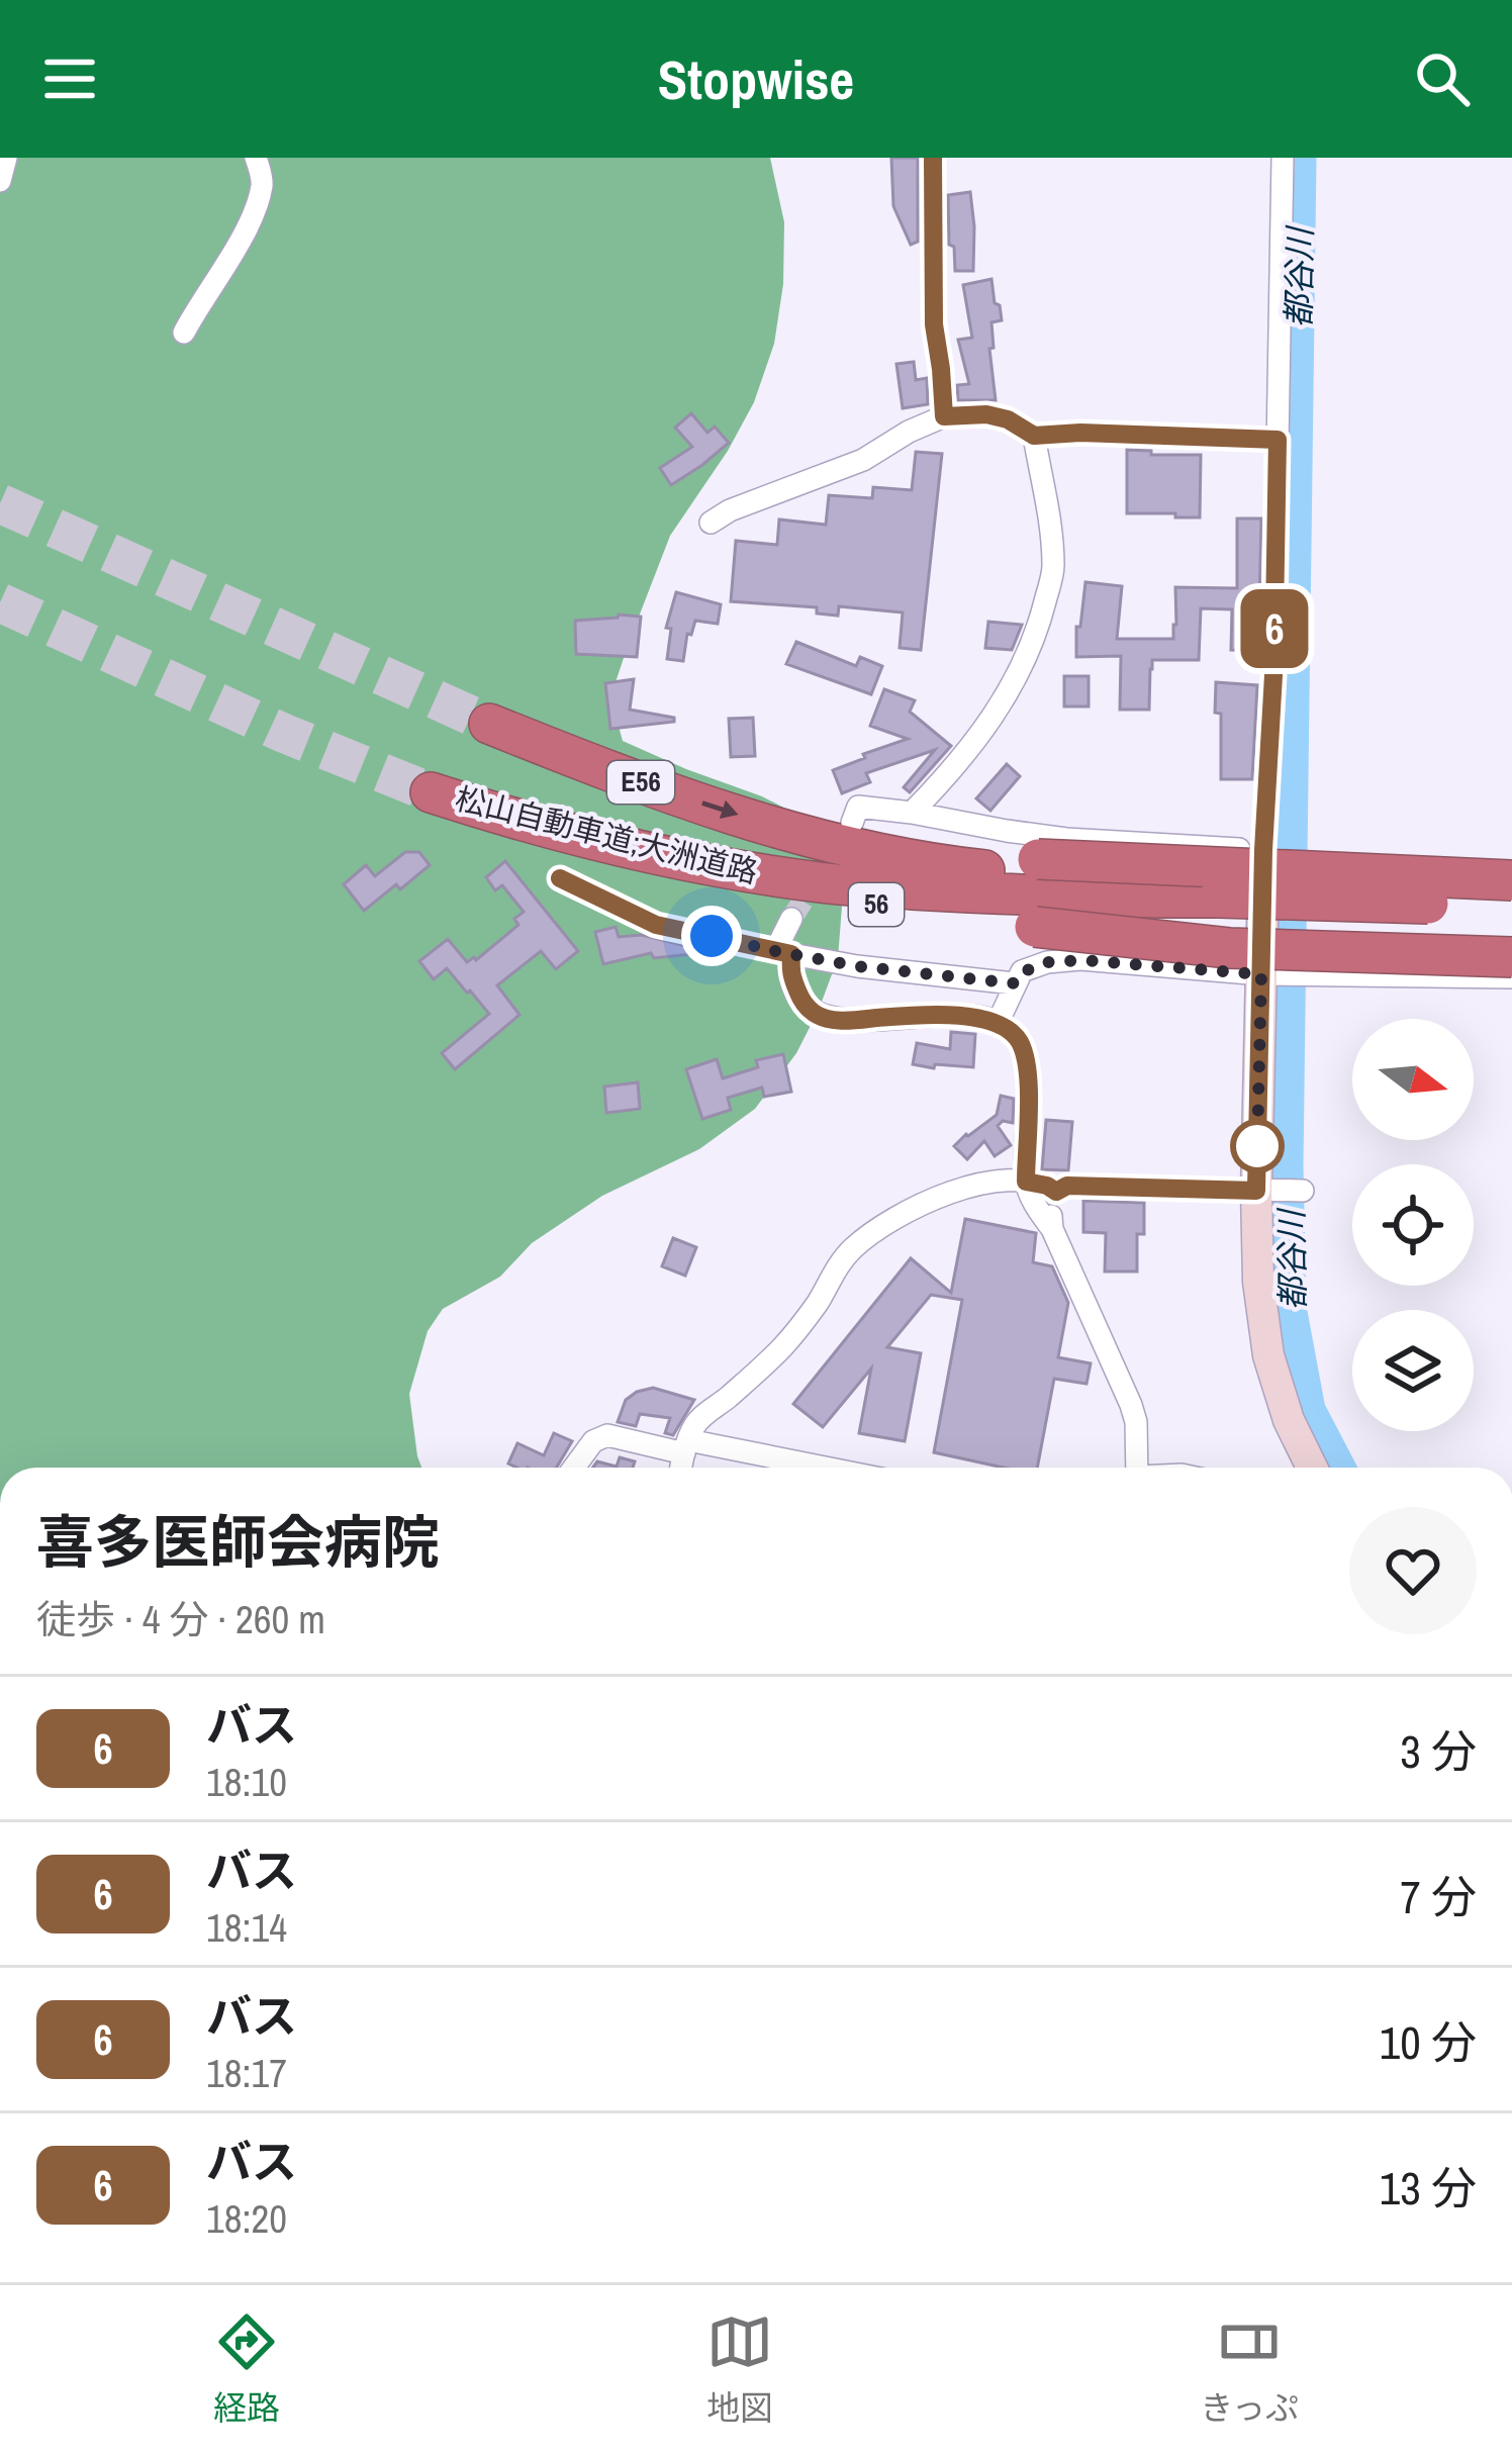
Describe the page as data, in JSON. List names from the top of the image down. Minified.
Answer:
{"streets":{"highway":["E56","松山自動車道;大洲道路","56"]},"crossings":[["松山自動車道;大洲道路","56"]],"water":["都谷川"],"lines":["bus line 6"],"north":"right","page":{"header":"Stopwise","on_map":"6","heading":["喜多医師会病院","徒歩 · 4 分 · 260 m"],"list":[{"mark":"6","name":"バス","note":"18:10","value":"3 分"},{"mark":"6","name":"バス","note":"18:14","value":"7 分"},{"mark":"6","name":"バス","note":"18:17","value":"10 分"},{"mark":"6","name":"バス","note":"18:20","value":"13 分"}],"tabs":["経路","地図","きっぷ"]}}
